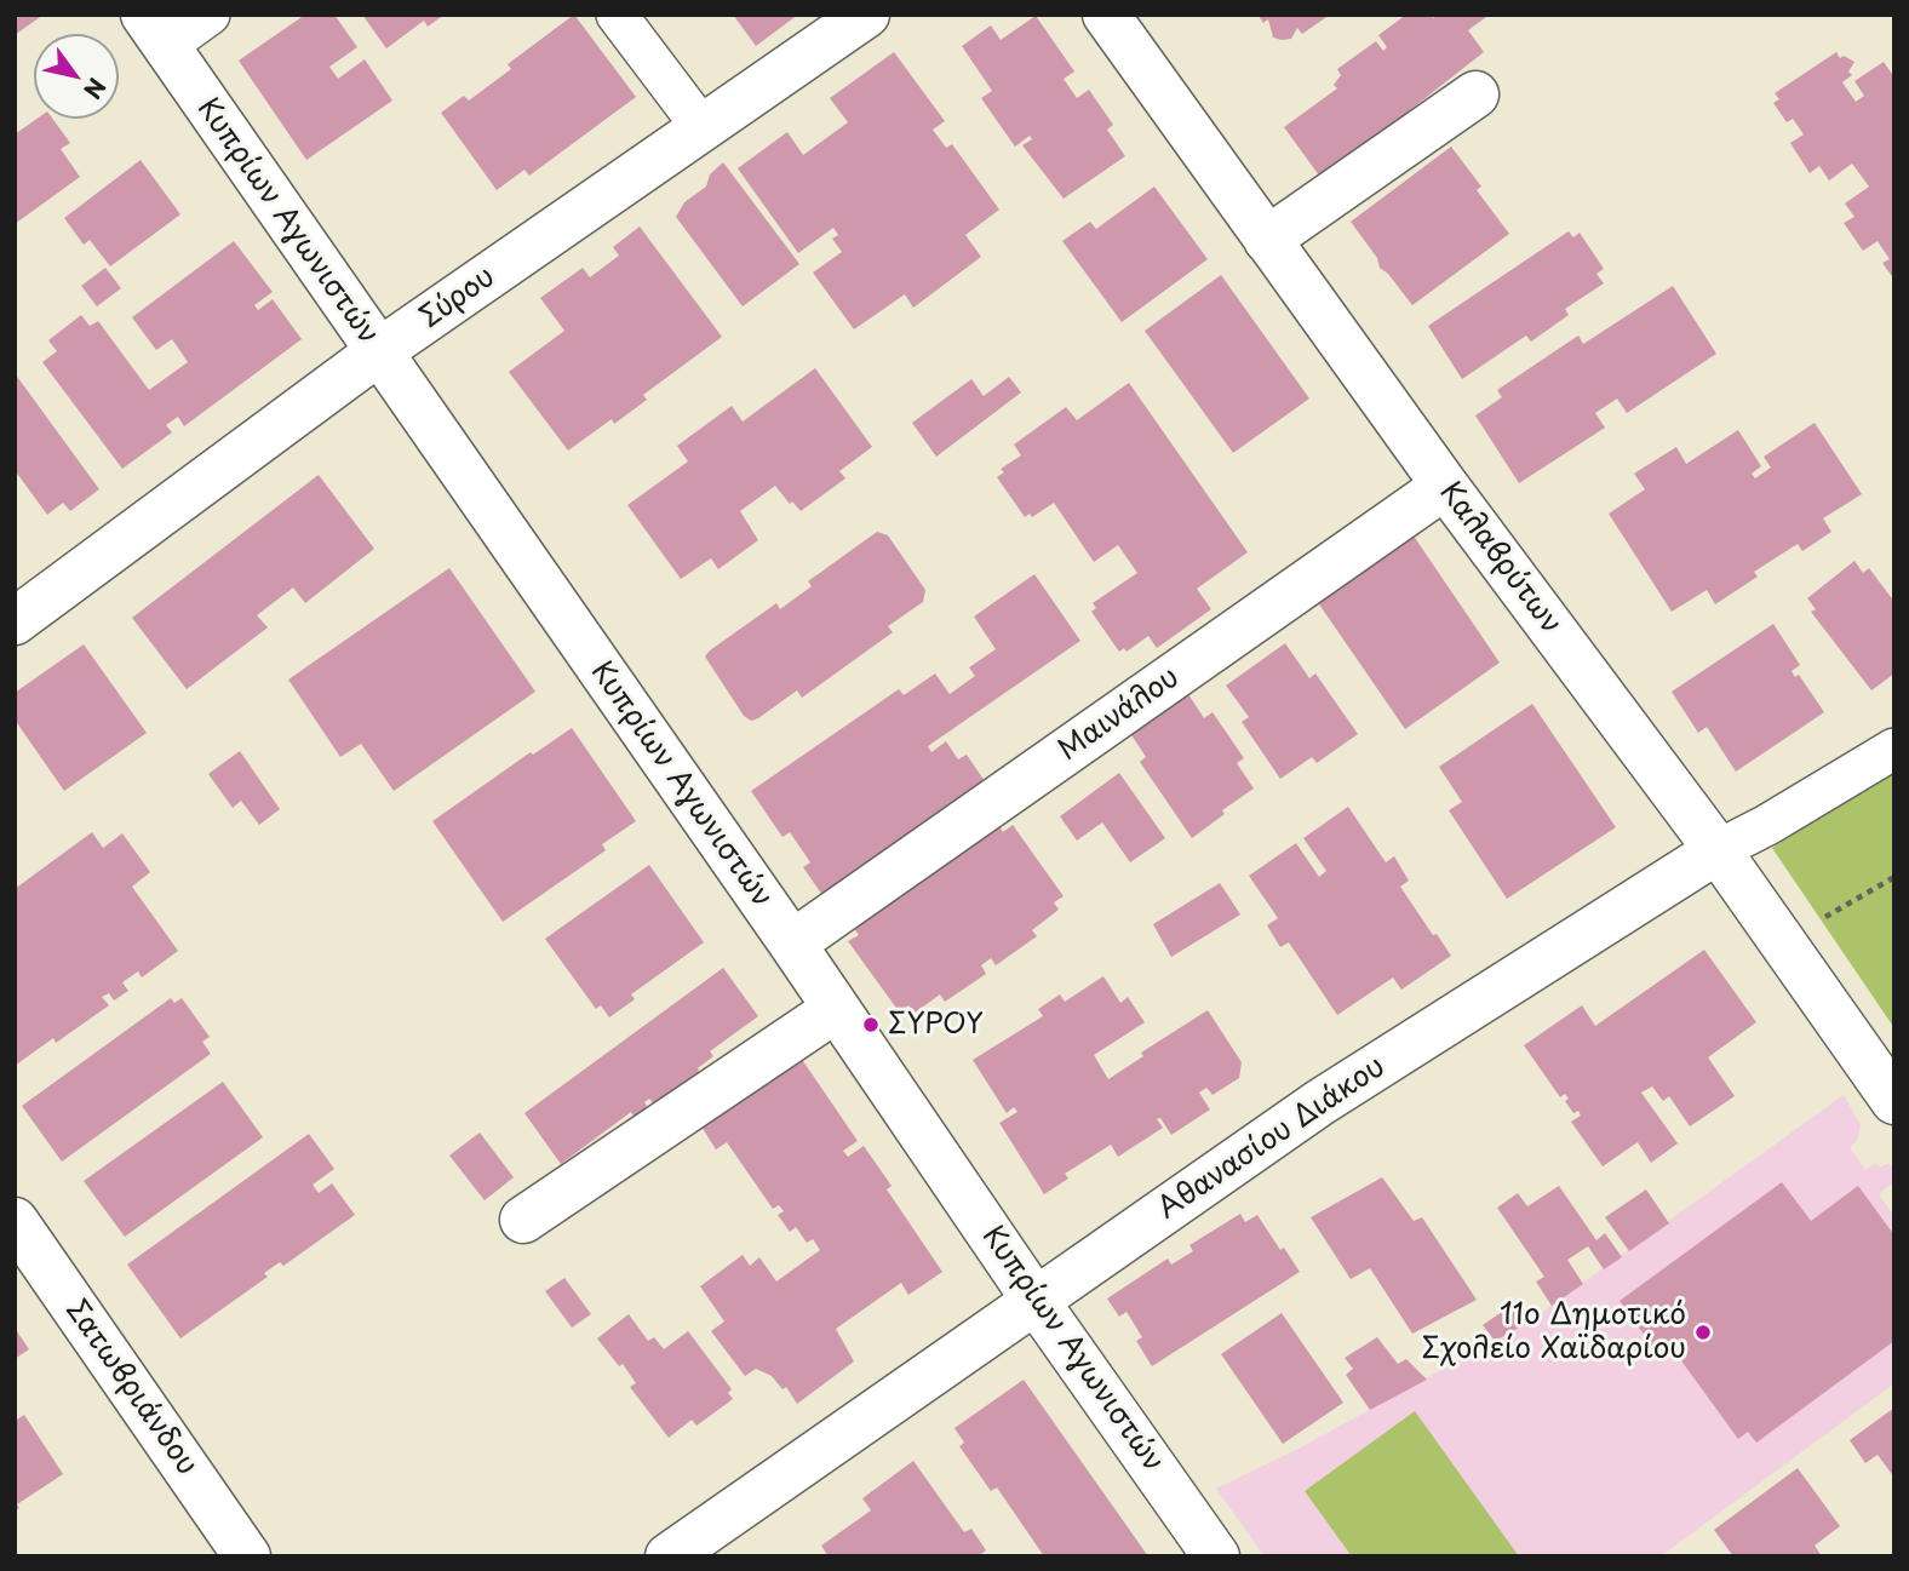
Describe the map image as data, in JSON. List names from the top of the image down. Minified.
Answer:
{"streets":{"street":["Κυπρίων Αγωνιστών","Σύρου","Καλαβρύτων","Μαινάλου","Αθανασίου Διάκου","Σατωβριάνδου"]},"crossings":[["Κυπρίων Αγωνιστών","Σύρου"],["Κυπρίων Αγωνιστών","Μαινάλου"],["Κυπρίων Αγωνιστών","Αθανασίου Διάκου"],["Καλαβρύτων","Μαινάλου"],["Καλαβρύτων","Αθανασίου Διάκου"]],"places":["ΣΥΡΟΥ","11ο Δημοτικό Σχολείο Χαϊδαρίου"],"north":"bottom right"}
